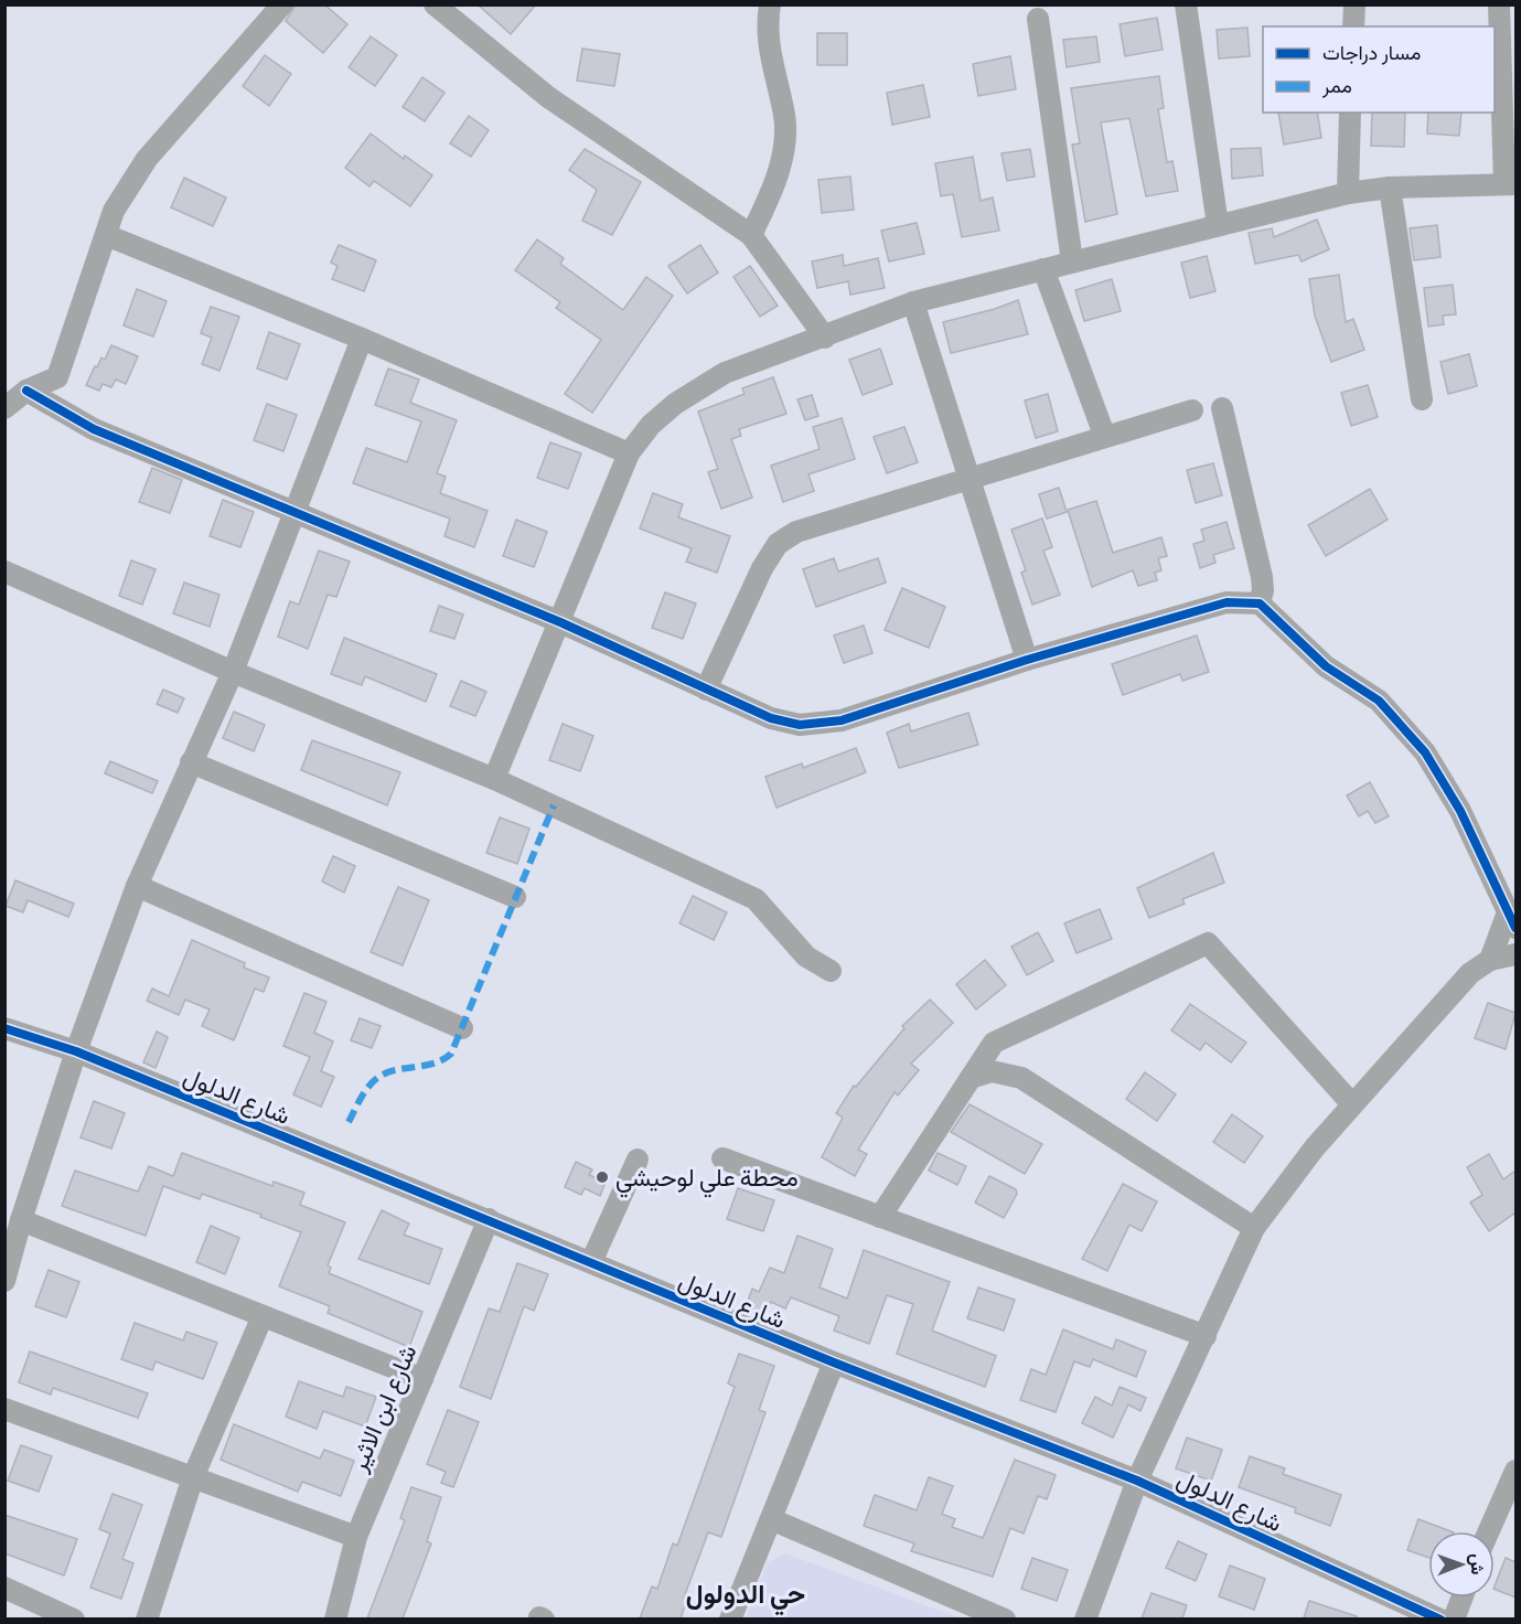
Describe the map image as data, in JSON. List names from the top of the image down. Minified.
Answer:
{"streets":{"street":["شارع الدلول","شارع ابن الاثير"]},"crossings":[["شارع الدلول","شارع ابن الاثير"]],"districts":["حي الدولول"],"places":["محطة علي لوحيشي"],"legend":["مسار دراجات","ممر"],"north":"right"}
